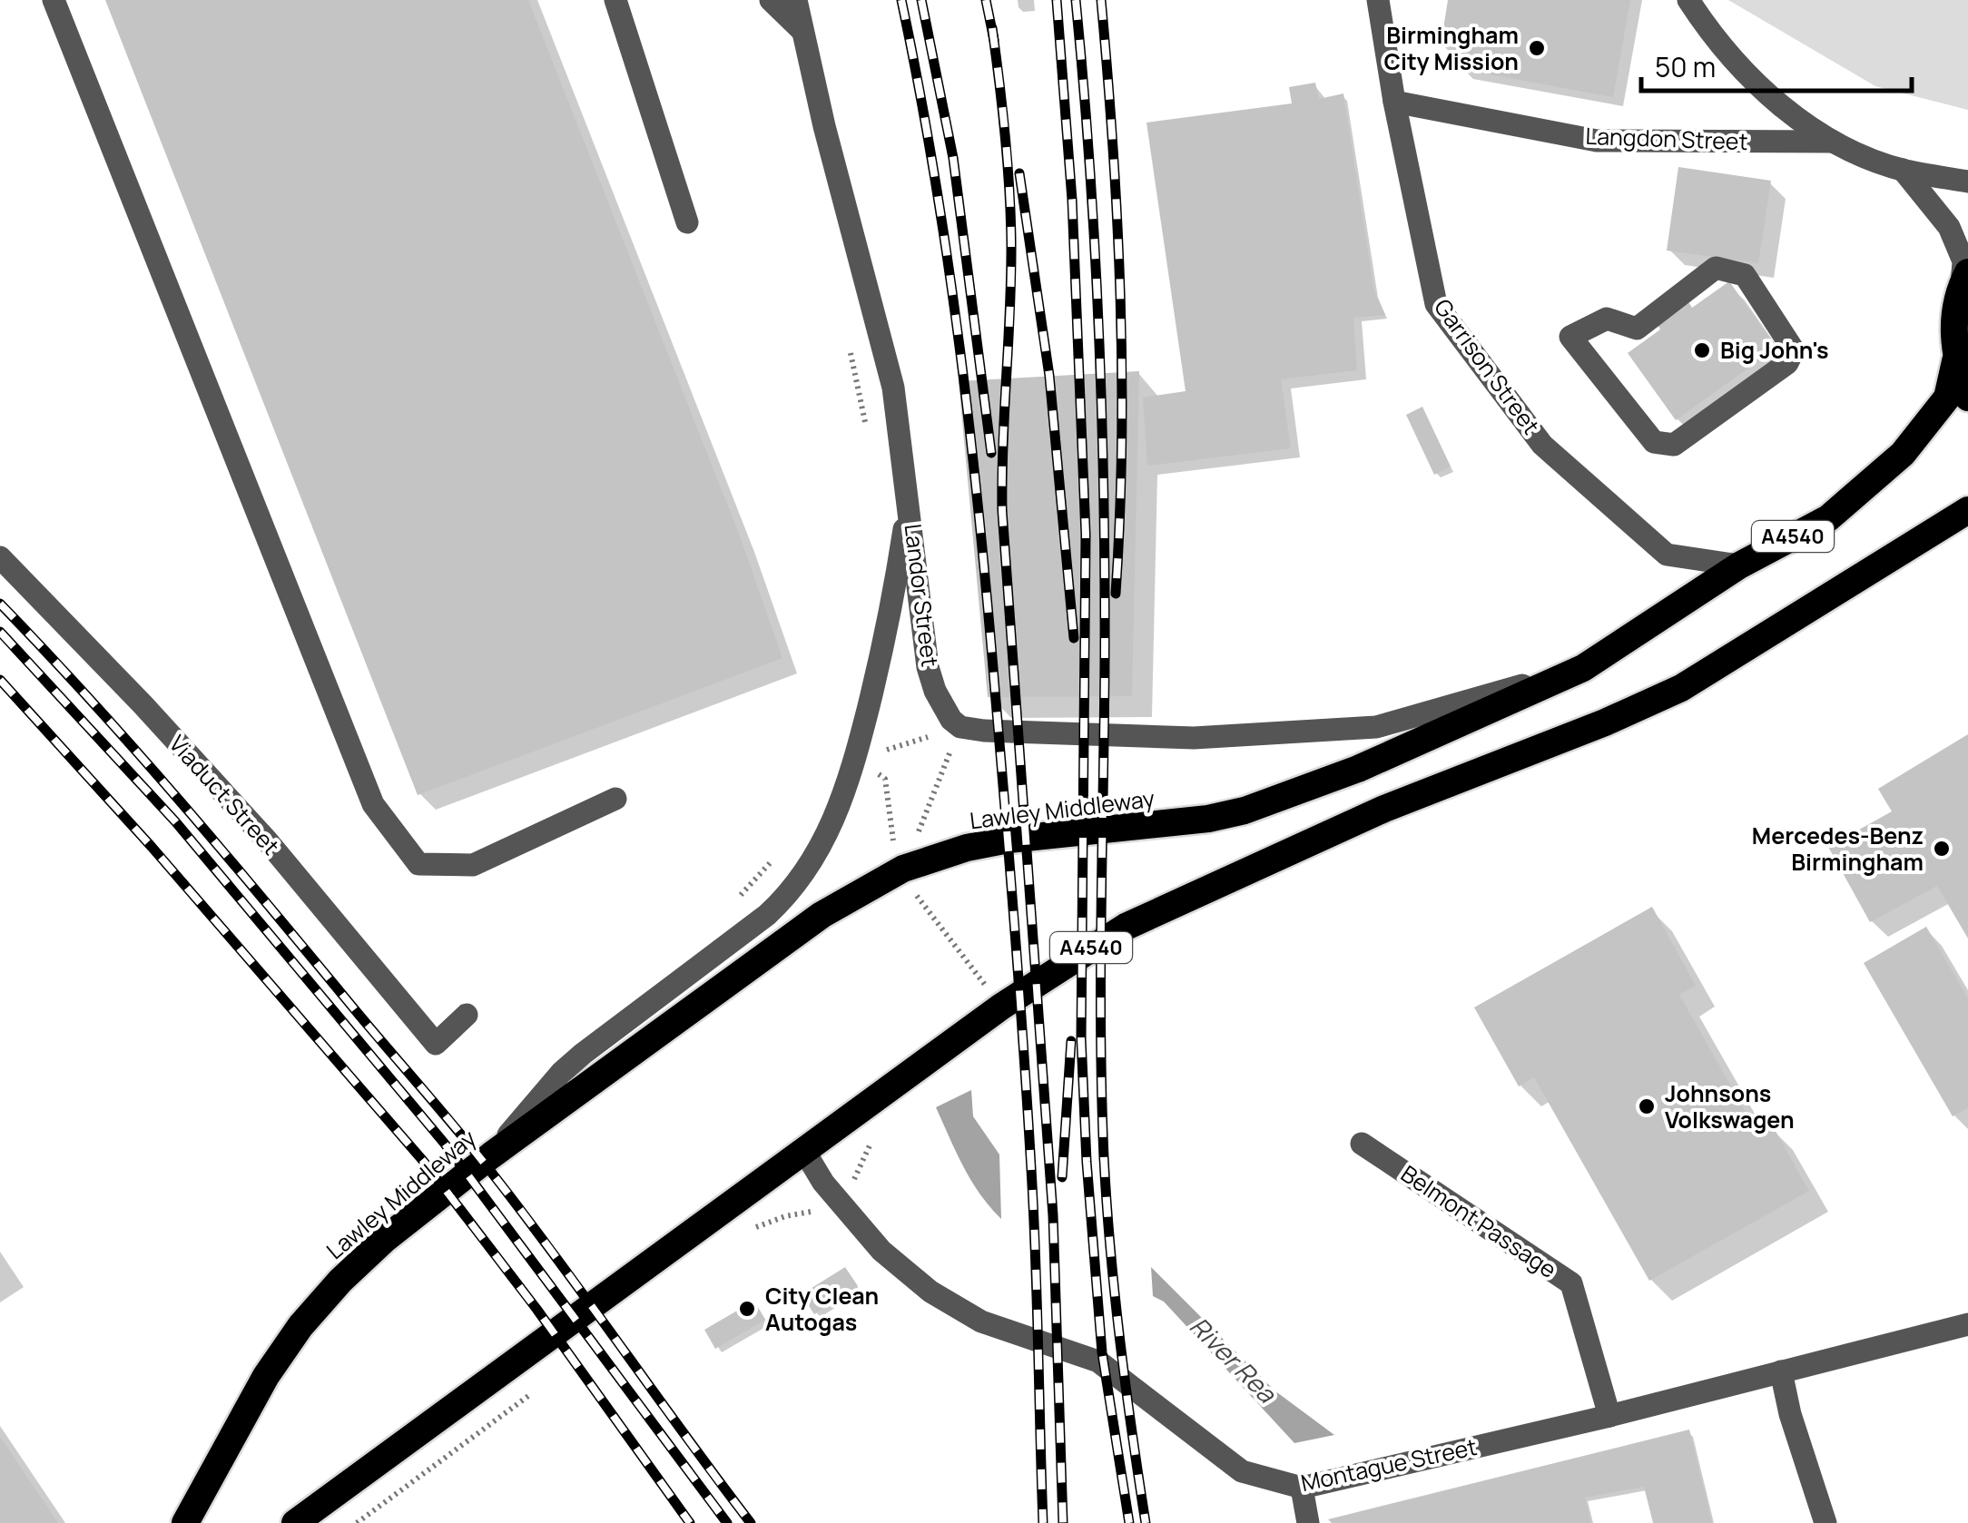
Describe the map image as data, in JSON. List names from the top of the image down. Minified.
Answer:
{"streets":{"highway":["A4540","Lawley Middleway"],"street":["Langdon Street","Garrison Street","Landor Street","Viaduct Street","Belmont Passage","Montague Street"]},"crossings":[["Langdon Street","Garrison Street"],["Garrison Street","Lawley Middleway"],["A4540","Lawley Middleway"],["A4540","Montague Street"],["Belmont Passage","Montague Street"]],"water":["River Rea"],"places":["Birmingham City Mission","Big John's","Mercedes-Benz Birmingham","Johnsons Volkswagen","City Clean Autogas"],"scale_bar":"50 m"}
